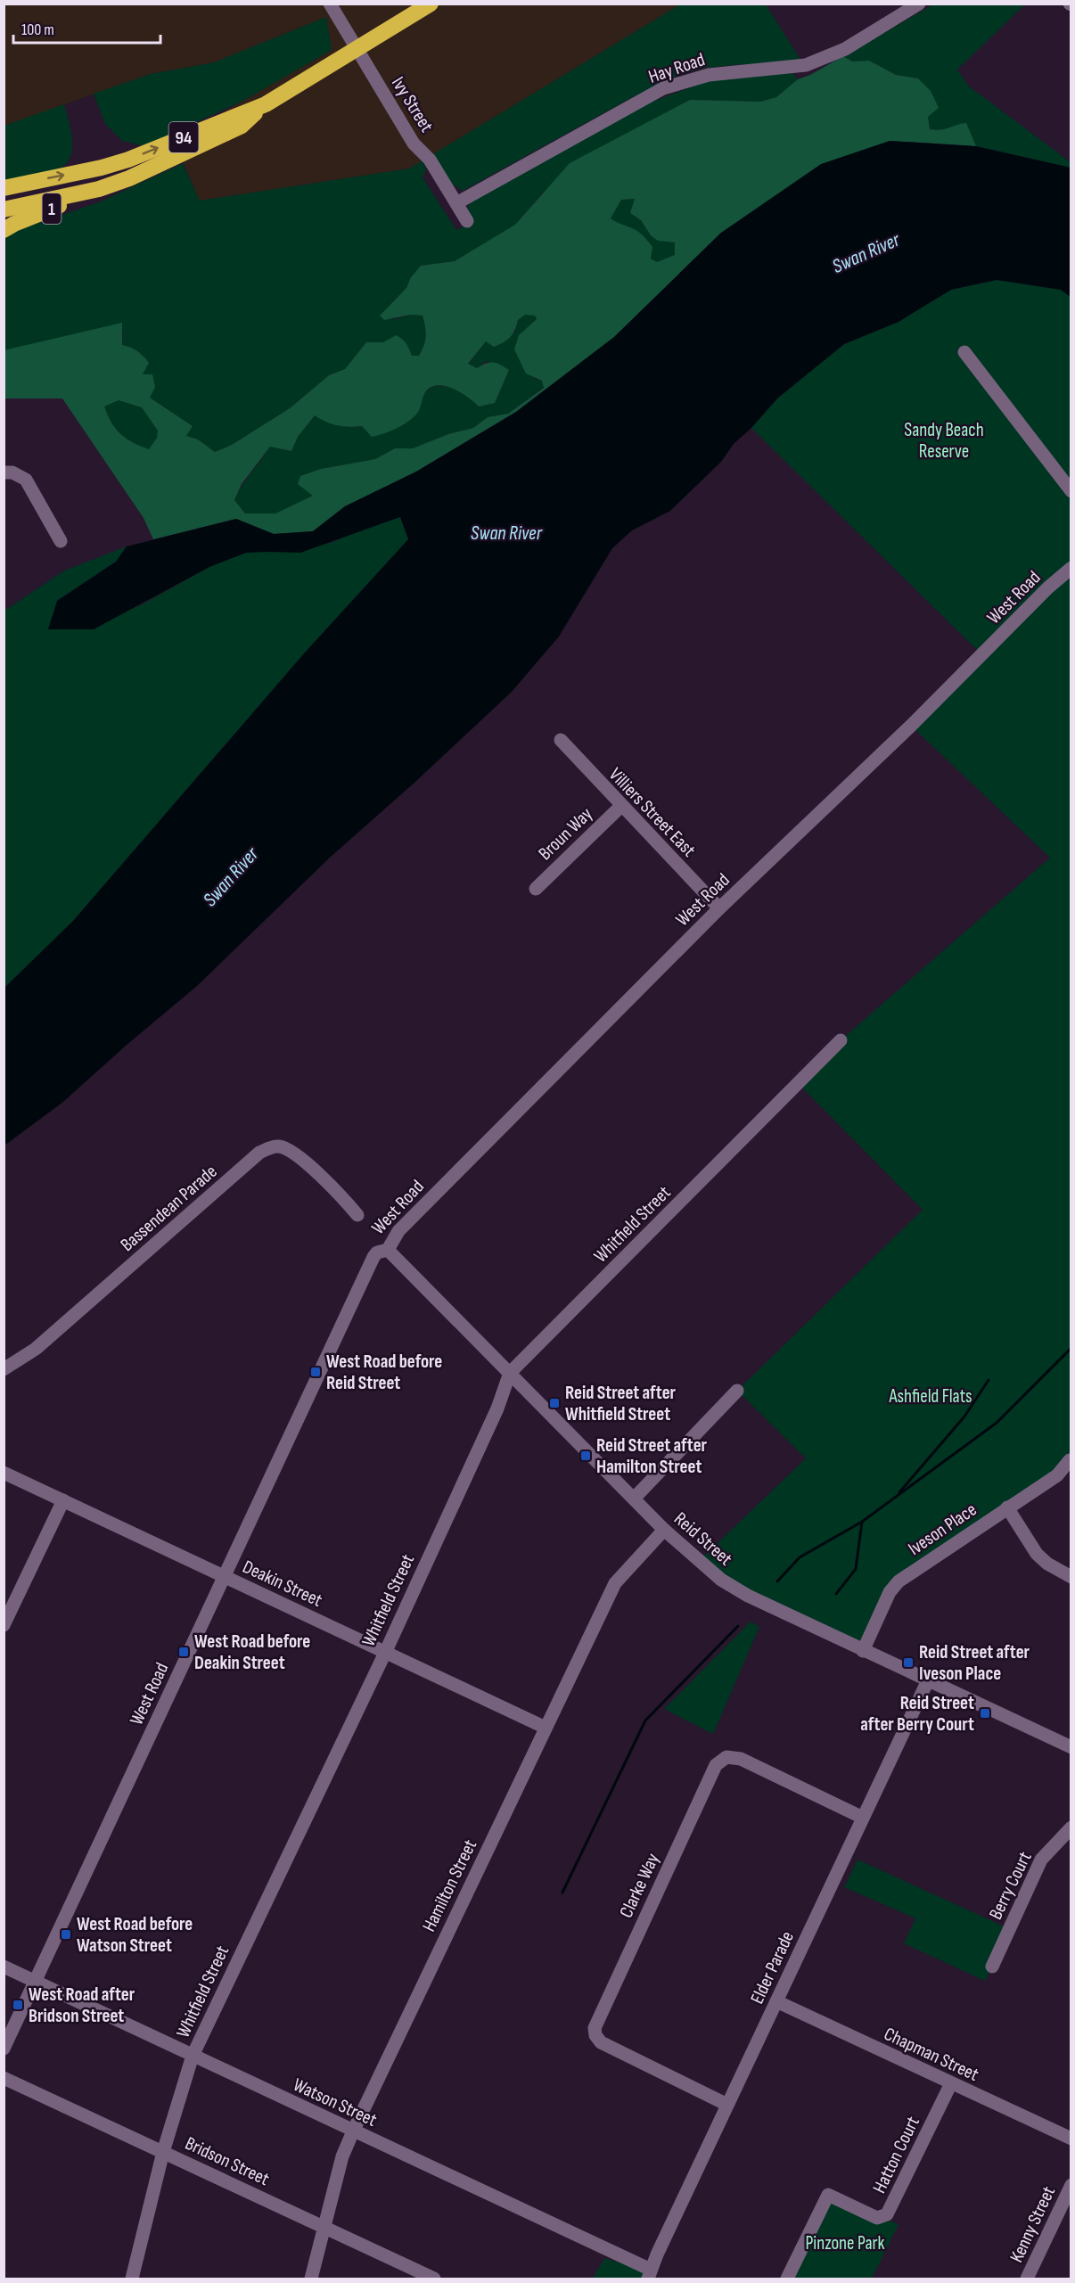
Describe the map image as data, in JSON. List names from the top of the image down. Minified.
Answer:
{"streets":{"highway":["94","1"],"street":["Hay Road","Ivy Street","West Road","Villiers Street East","Broun Way","Bassendean Parade","Whitfield Street","Iveson Place","Reid Street","Deakin Street","Hamilton Street","Clarke Way","Berry Court","Elder Parade","Chapman Street","Watson Street","Hatton Court","Bridson Street","Kenny Street"]},"crossings":[["Hay Road","Ivy Street"],["Ivy Street","94"],["94","1"],["West Road","Villiers Street East"],["West Road","Reid Street"],["West Road","Deakin Street"],["West Road","Watson Street"],["Villiers Street East","Broun Way"],["Whitfield Street","Reid Street"],["Whitfield Street","Deakin Street"],["Whitfield Street","Watson Street"],["Whitfield Street","Bridson Street"],["Iveson Place","Reid Street"],["Reid Street","Hamilton Street"],["Reid Street","Elder Parade"],["Deakin Street","Hamilton Street"],["Hamilton Street","Watson Street"],["Hamilton Street","Bridson Street"],["Clarke Way","Elder Parade"],["Elder Parade","Chapman Street"],["Elder Parade","Watson Street"],["Chapman Street","Hatton Court"]],"water":["Swan River"],"parks":["Sandy Beach Reserve","Ashfield Flats","Pinzone Park"],"places":{"transit":["West Road before Reid Street","Reid Street after Whitfield Street","Reid Street after Hamilton Street","West Road before Deakin Street","Reid Street after Iveson Place","Reid Street after Berry Court","West Road before Watson Street","West Road after Bridson Street"]},"scale_bar":"100 m"}
